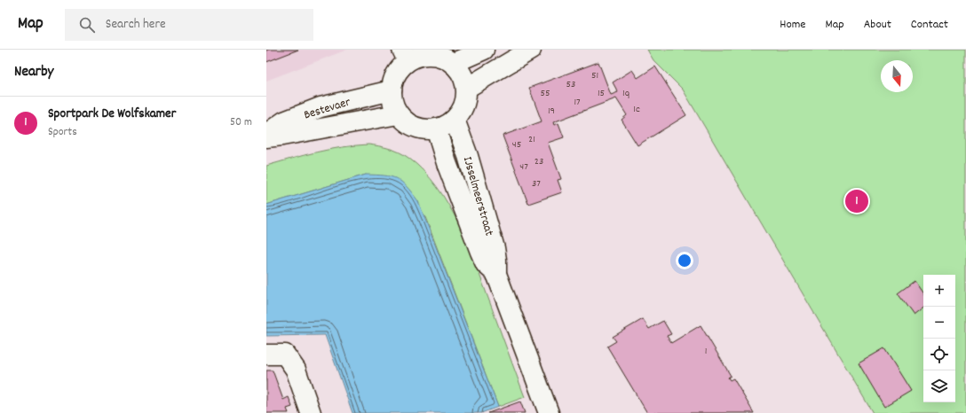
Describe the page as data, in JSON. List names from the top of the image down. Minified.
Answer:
{"streets":{"street":["Bestevaer","IJsselmeerstraat"]},"crossings":[["Bestevaer","IJsselmeerstraat"]],"house_numbers":["51","53","55","15","1q","17","1c","19","21","45","23","47","37","1"],"north":"bottom","page":{"header":"Map","search":"Search here","nav":["Home","Map","About","Contact"],"heading":"Nearby","list":[{"mark":"1","name":"Sportpark De Wolfskamer","note":"Sports","value":"50 m"}],"pins":"1","map_buttons":["+","−"]}}
